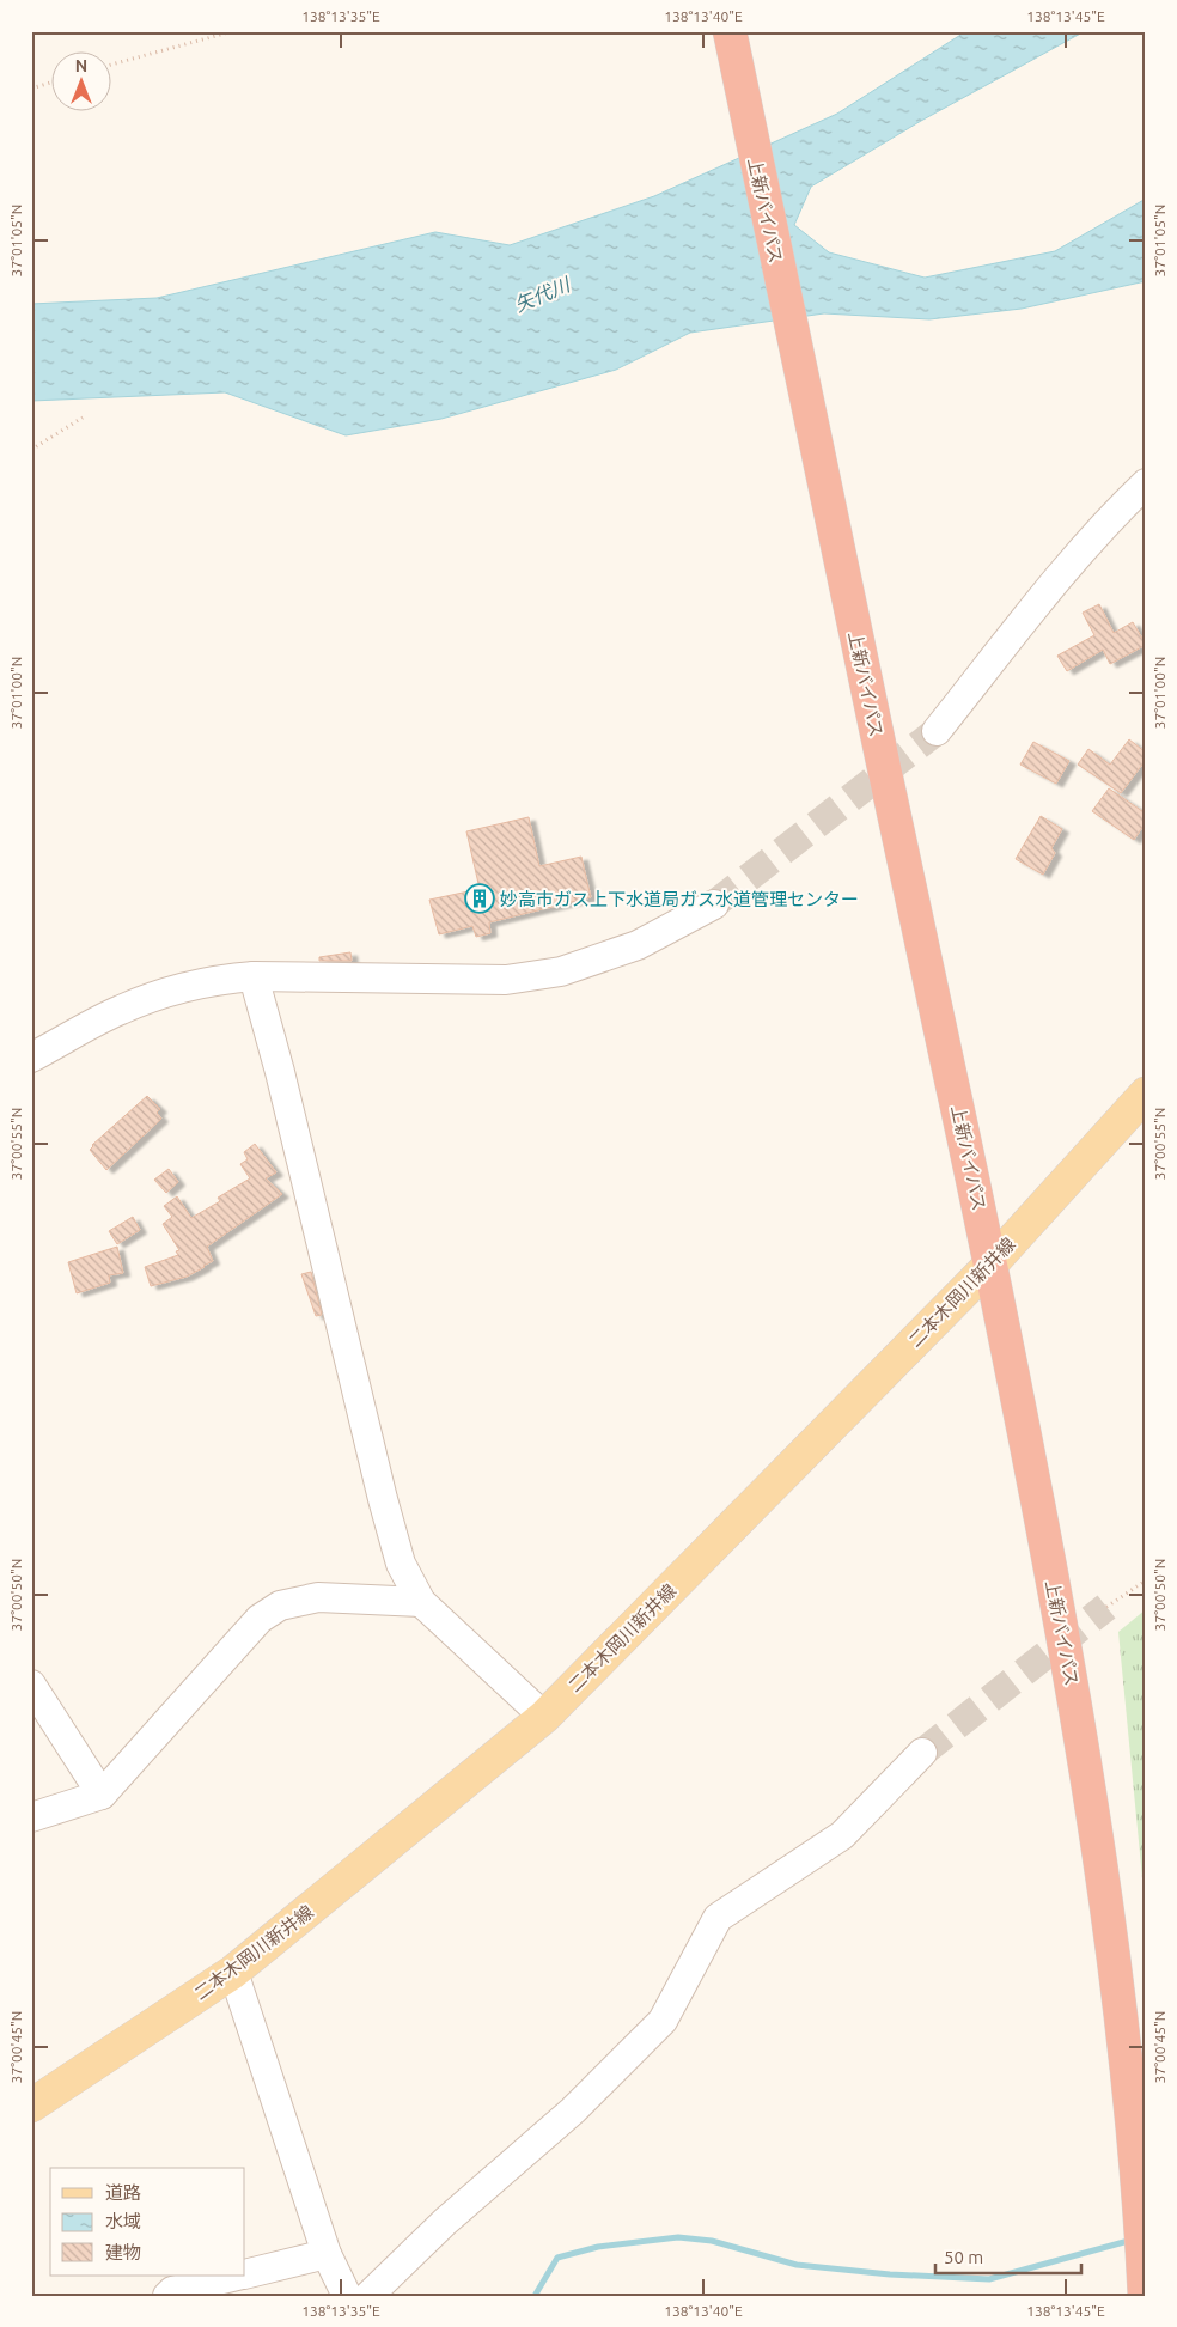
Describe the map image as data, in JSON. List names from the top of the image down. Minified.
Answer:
{"streets":{"highway":["上新バイパス"],"main road":["二本木岡川新井線"]},"crossings":[["上新バイパス","二本木岡川新井線"]],"water":["矢代川"],"places":{"building":["妙高市ガス上下水道局ガス水道管理センター"]},"legend":["道路","水域","建物"],"scale_bar":"50 m","north":"top","coordinates":["138°13'35\"E","138°13'40\"E","138°13'45\"E","37°01'05\"N","37°01'00\"N","37°00'55\"N","37°00'50\"N","37°00'45\"N"]}
